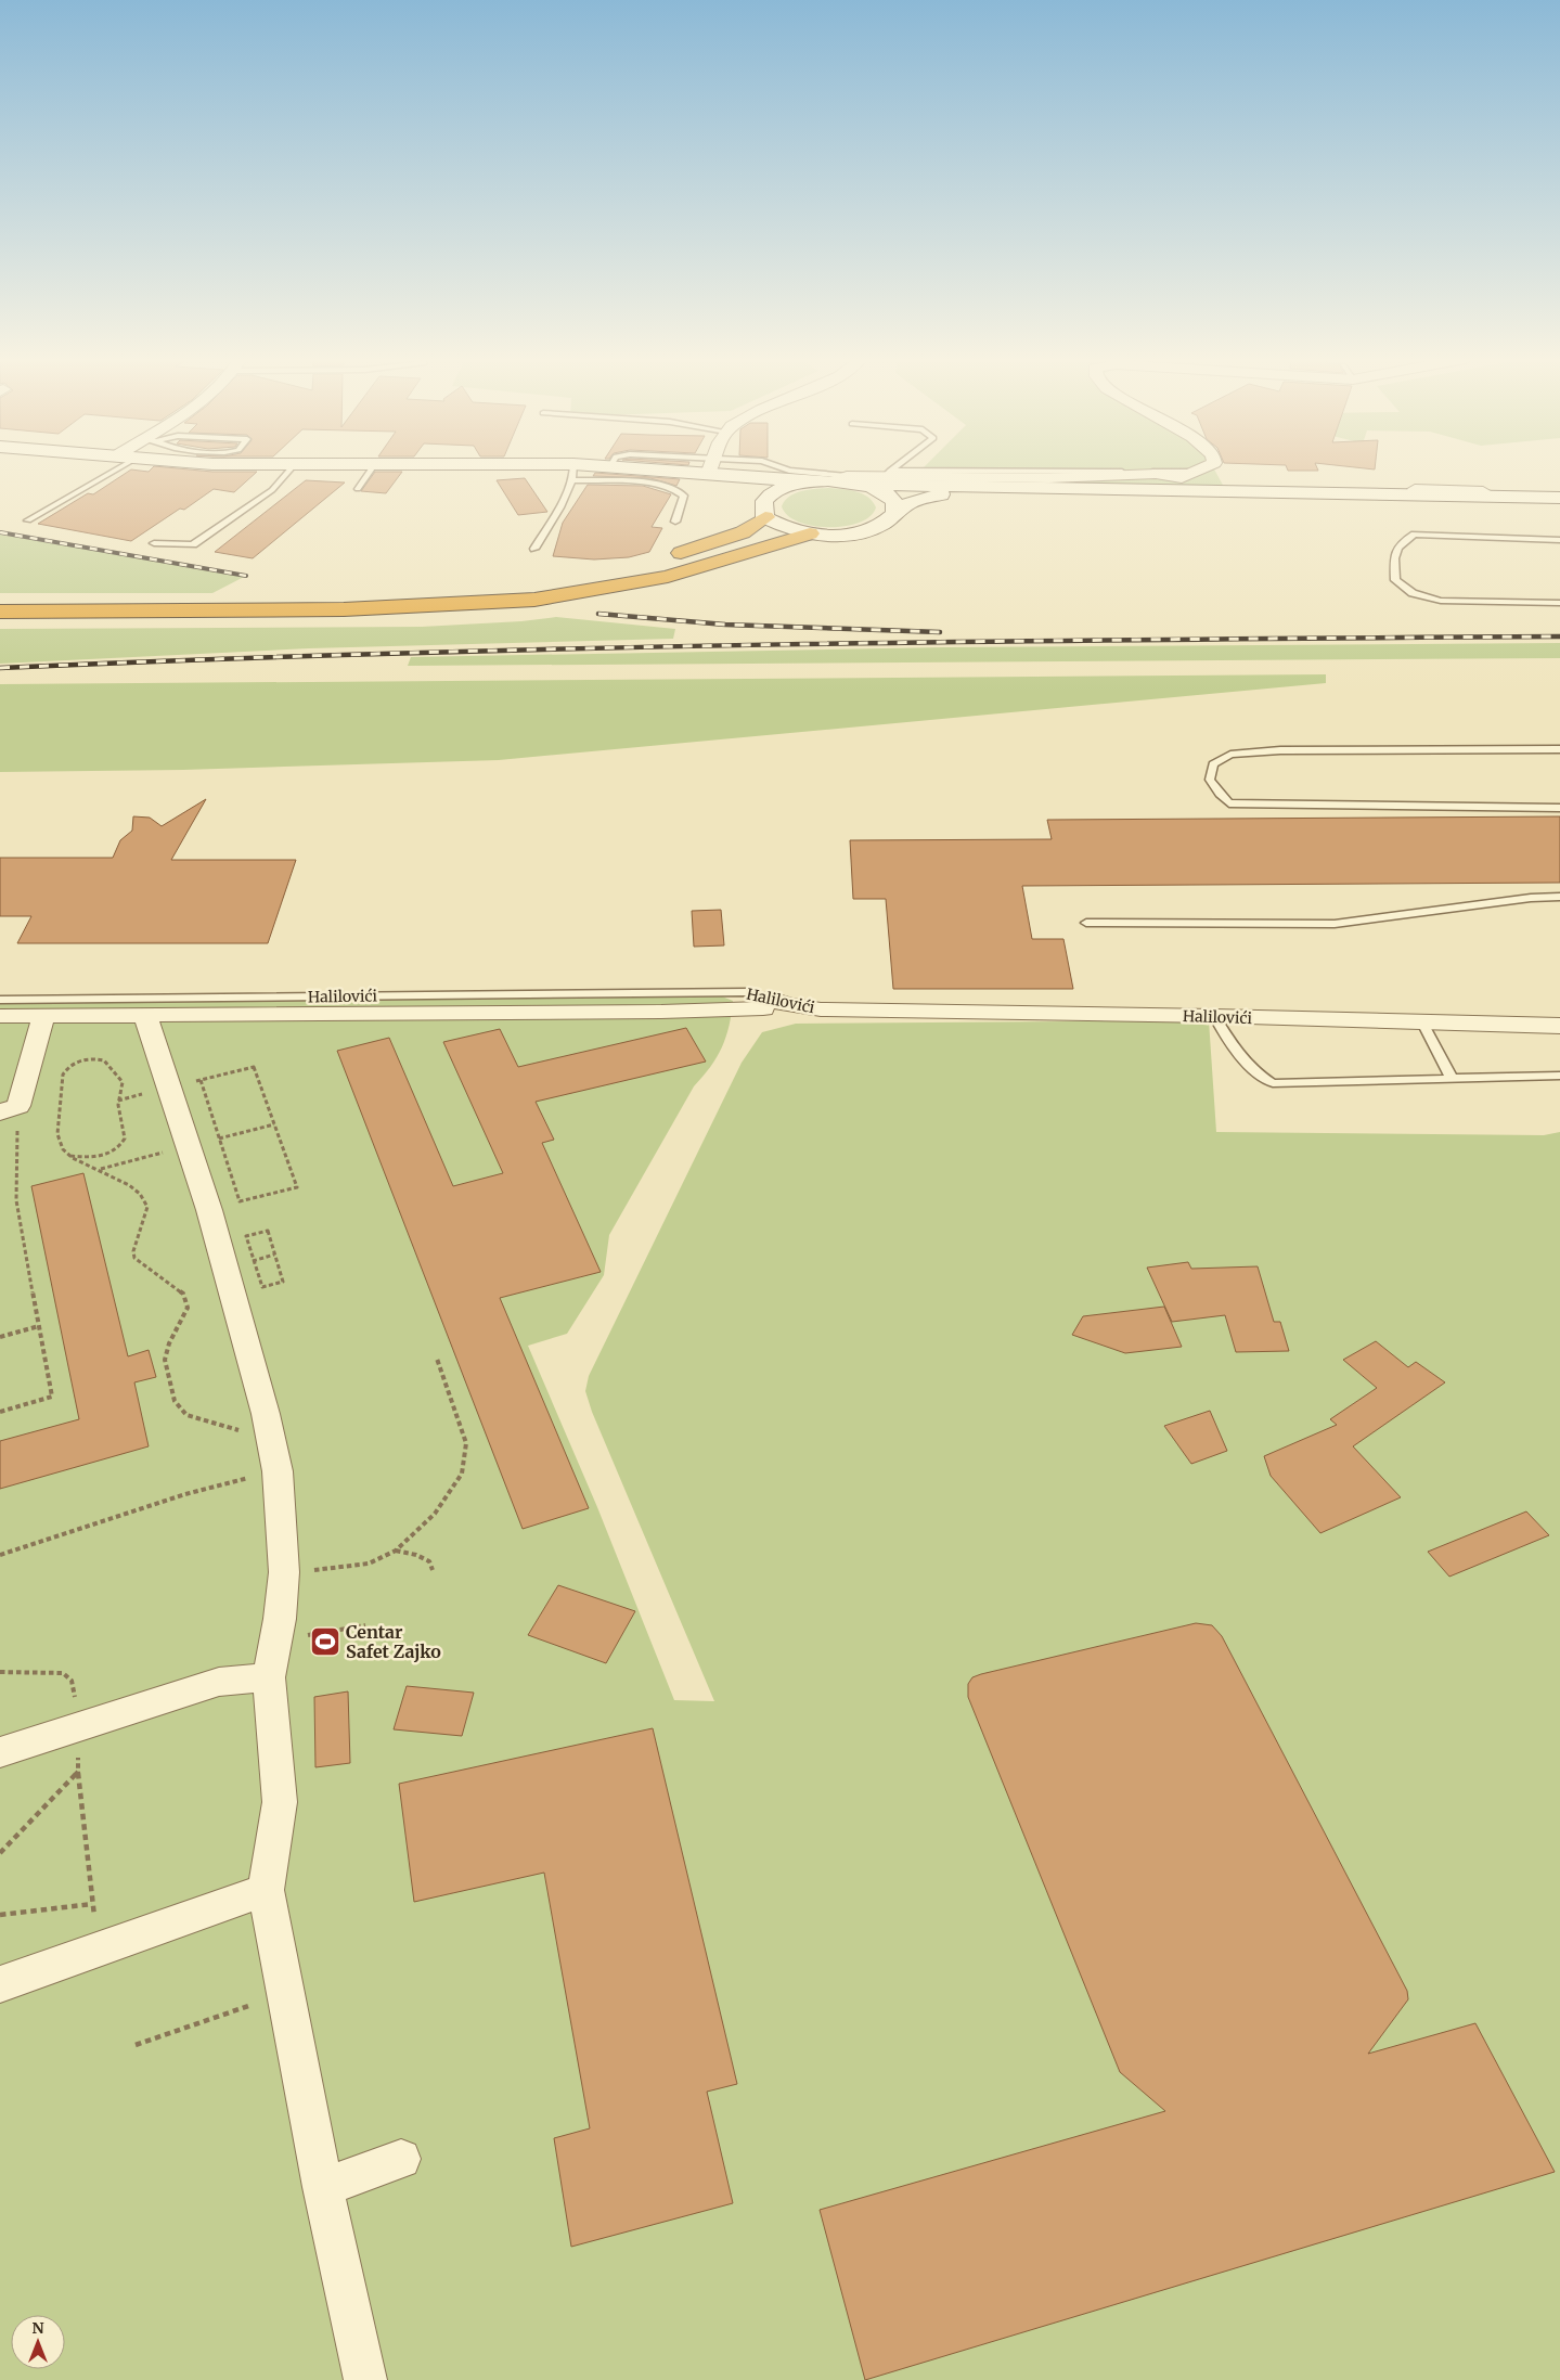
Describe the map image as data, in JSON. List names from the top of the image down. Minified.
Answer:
{"streets":{"street":["Halilovići"]},"places":{"sports":["Centar Safet Zajko"]},"north":"top"}
